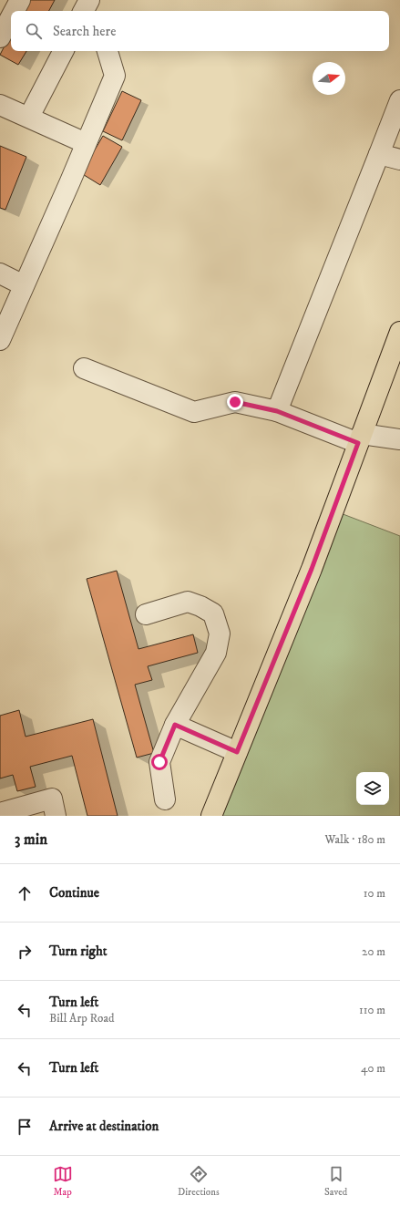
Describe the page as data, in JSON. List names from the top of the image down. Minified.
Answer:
{"north":"right","page":{"search":"Search here","heading":["3 min","Walk · 180 m"],"list":[["Continue","10 m"],["Turn right","20 m"],["Turn left","Bill Arp Road","110 m"],["Turn left","40 m"],"Arrive at destination"],"nav":["Map","Directions","Saved"]}}
